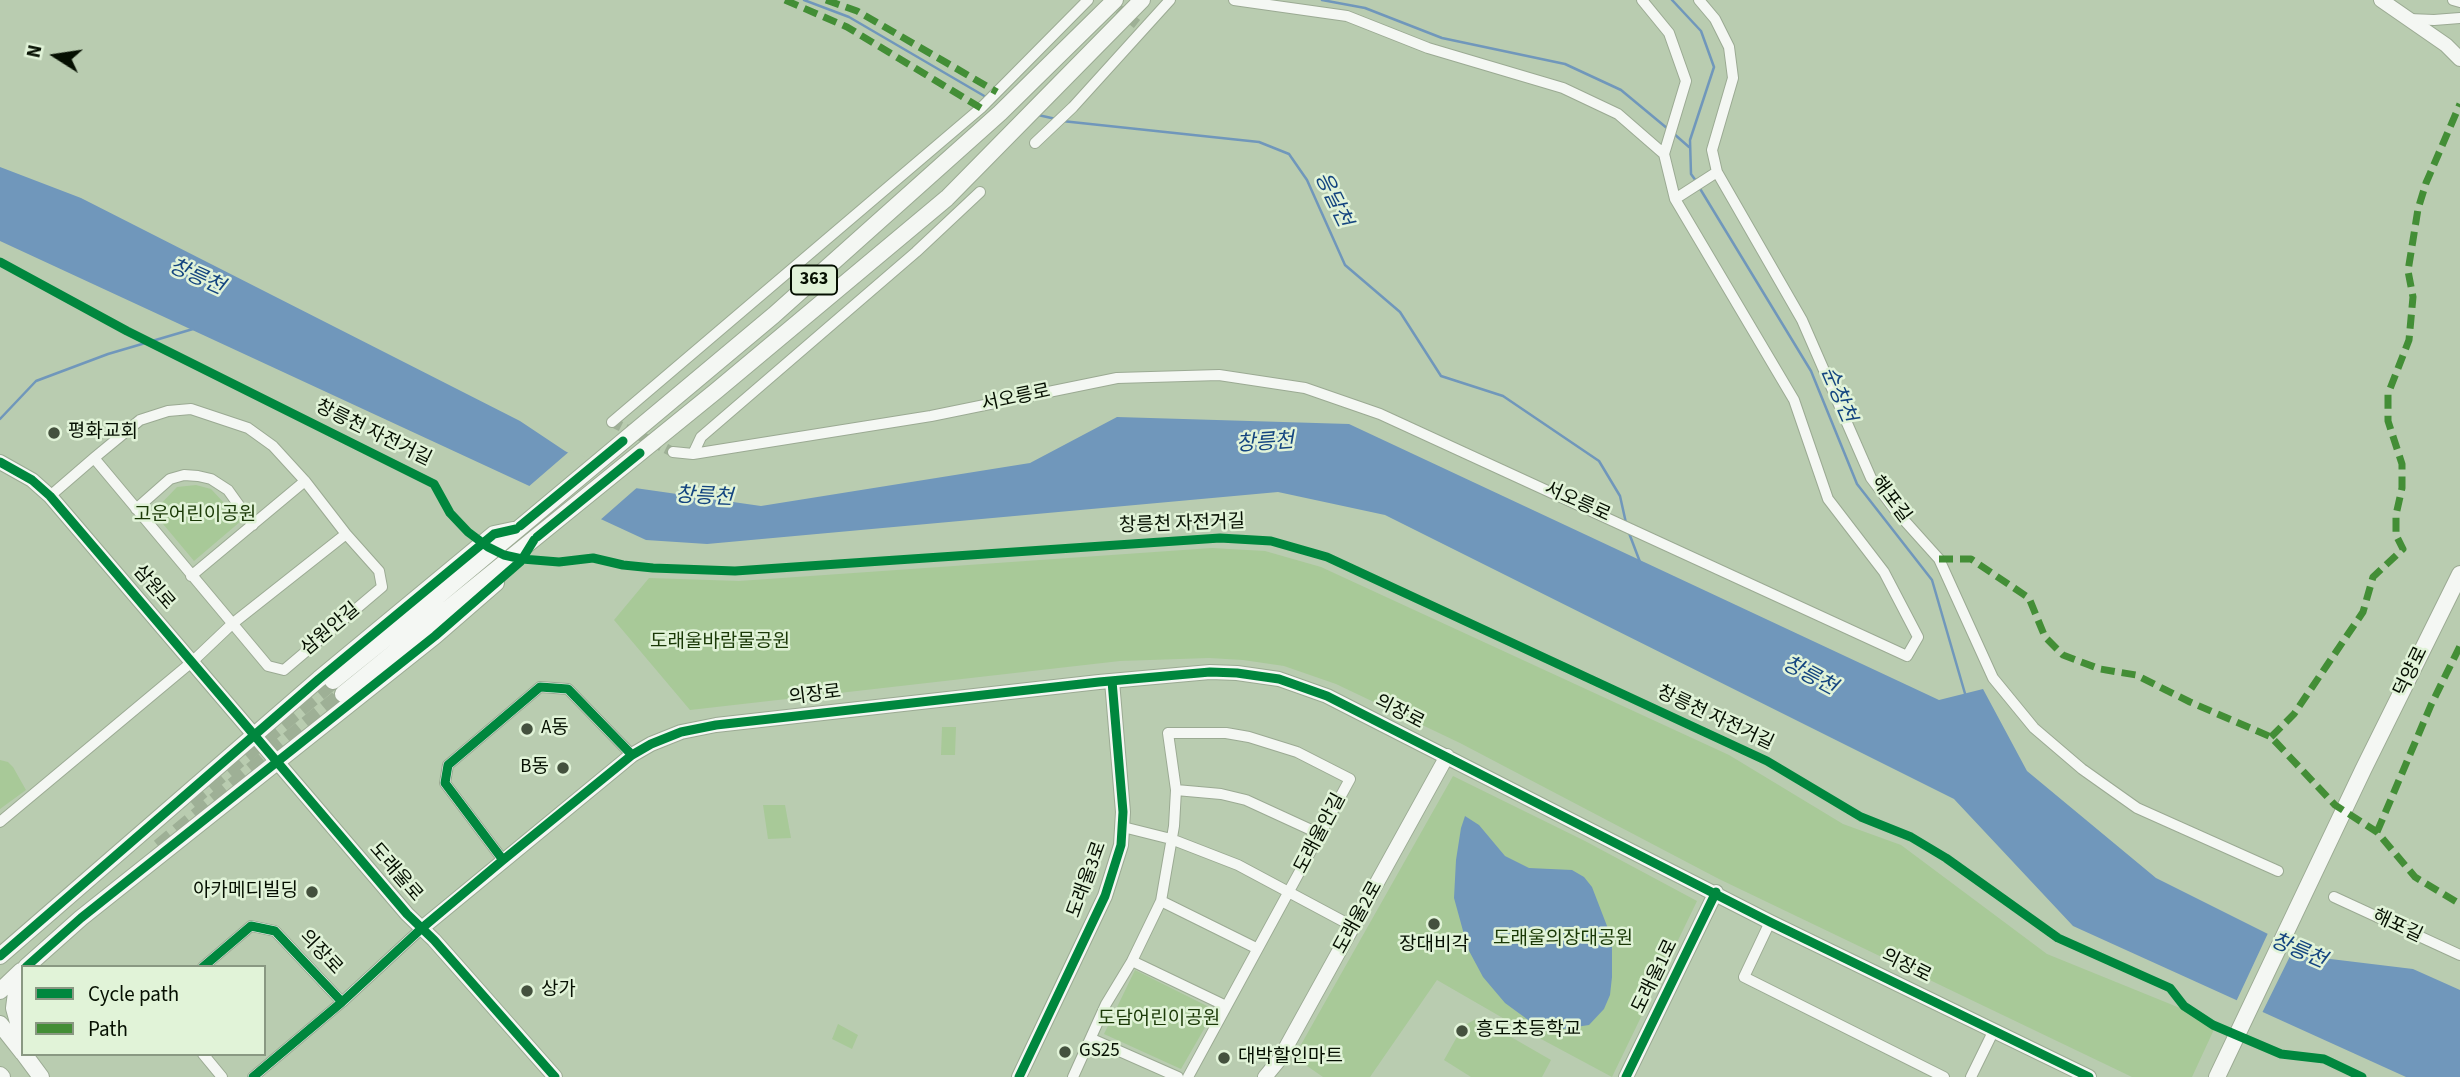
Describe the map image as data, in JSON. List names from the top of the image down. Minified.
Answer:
{"streets":{"main road":["363","덕양로"],"street":["서오릉로","해포길","삼원로","삼원안길","의장로","도래울안길","도래울로","도래울3로","도래울2로","도래울1로"],"cycle path":["창릉천 자전거길"]},"crossings":[["삼원로","삼원안길"],["삼원로","도래울로"],["의장로","도래울로"],["의장로","도래울3로"],["의장로","도래울2로"],["의장로","도래울1로"],["도래울안길","도래울3로"],["도래울안길","도래울2로"]],"water":["응달천","창릉천","순창천"],"parks":["고운어린이공원","도래울바람물공원","도래울의장대공원","도담어린이공원"],"places":["평화교회","A동","B동","아카메디빌딩","장대비각","상가","흥도초등학교","GS25","대박할인마트"],"legend":["Cycle path","Path"],"north":"left"}
